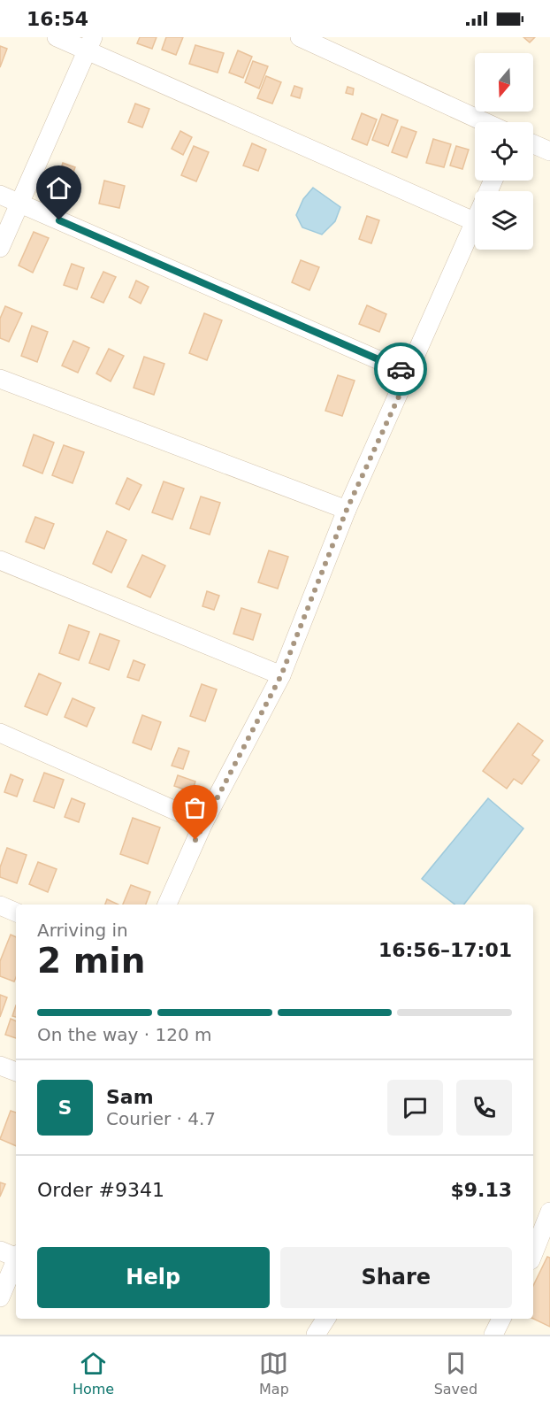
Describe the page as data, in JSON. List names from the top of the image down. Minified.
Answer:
{"north":"bottom","page":{"status":"16:54","heading":["2 min","Arriving in","16:56–17:01"],"panel":["Sam","Courier · 4.7","Order #9341","$9.13"],"bar":"On the way · 120 m","round":"S","buttons":["Help","Share"],"tabs":["Home","Map","Saved"]}}
